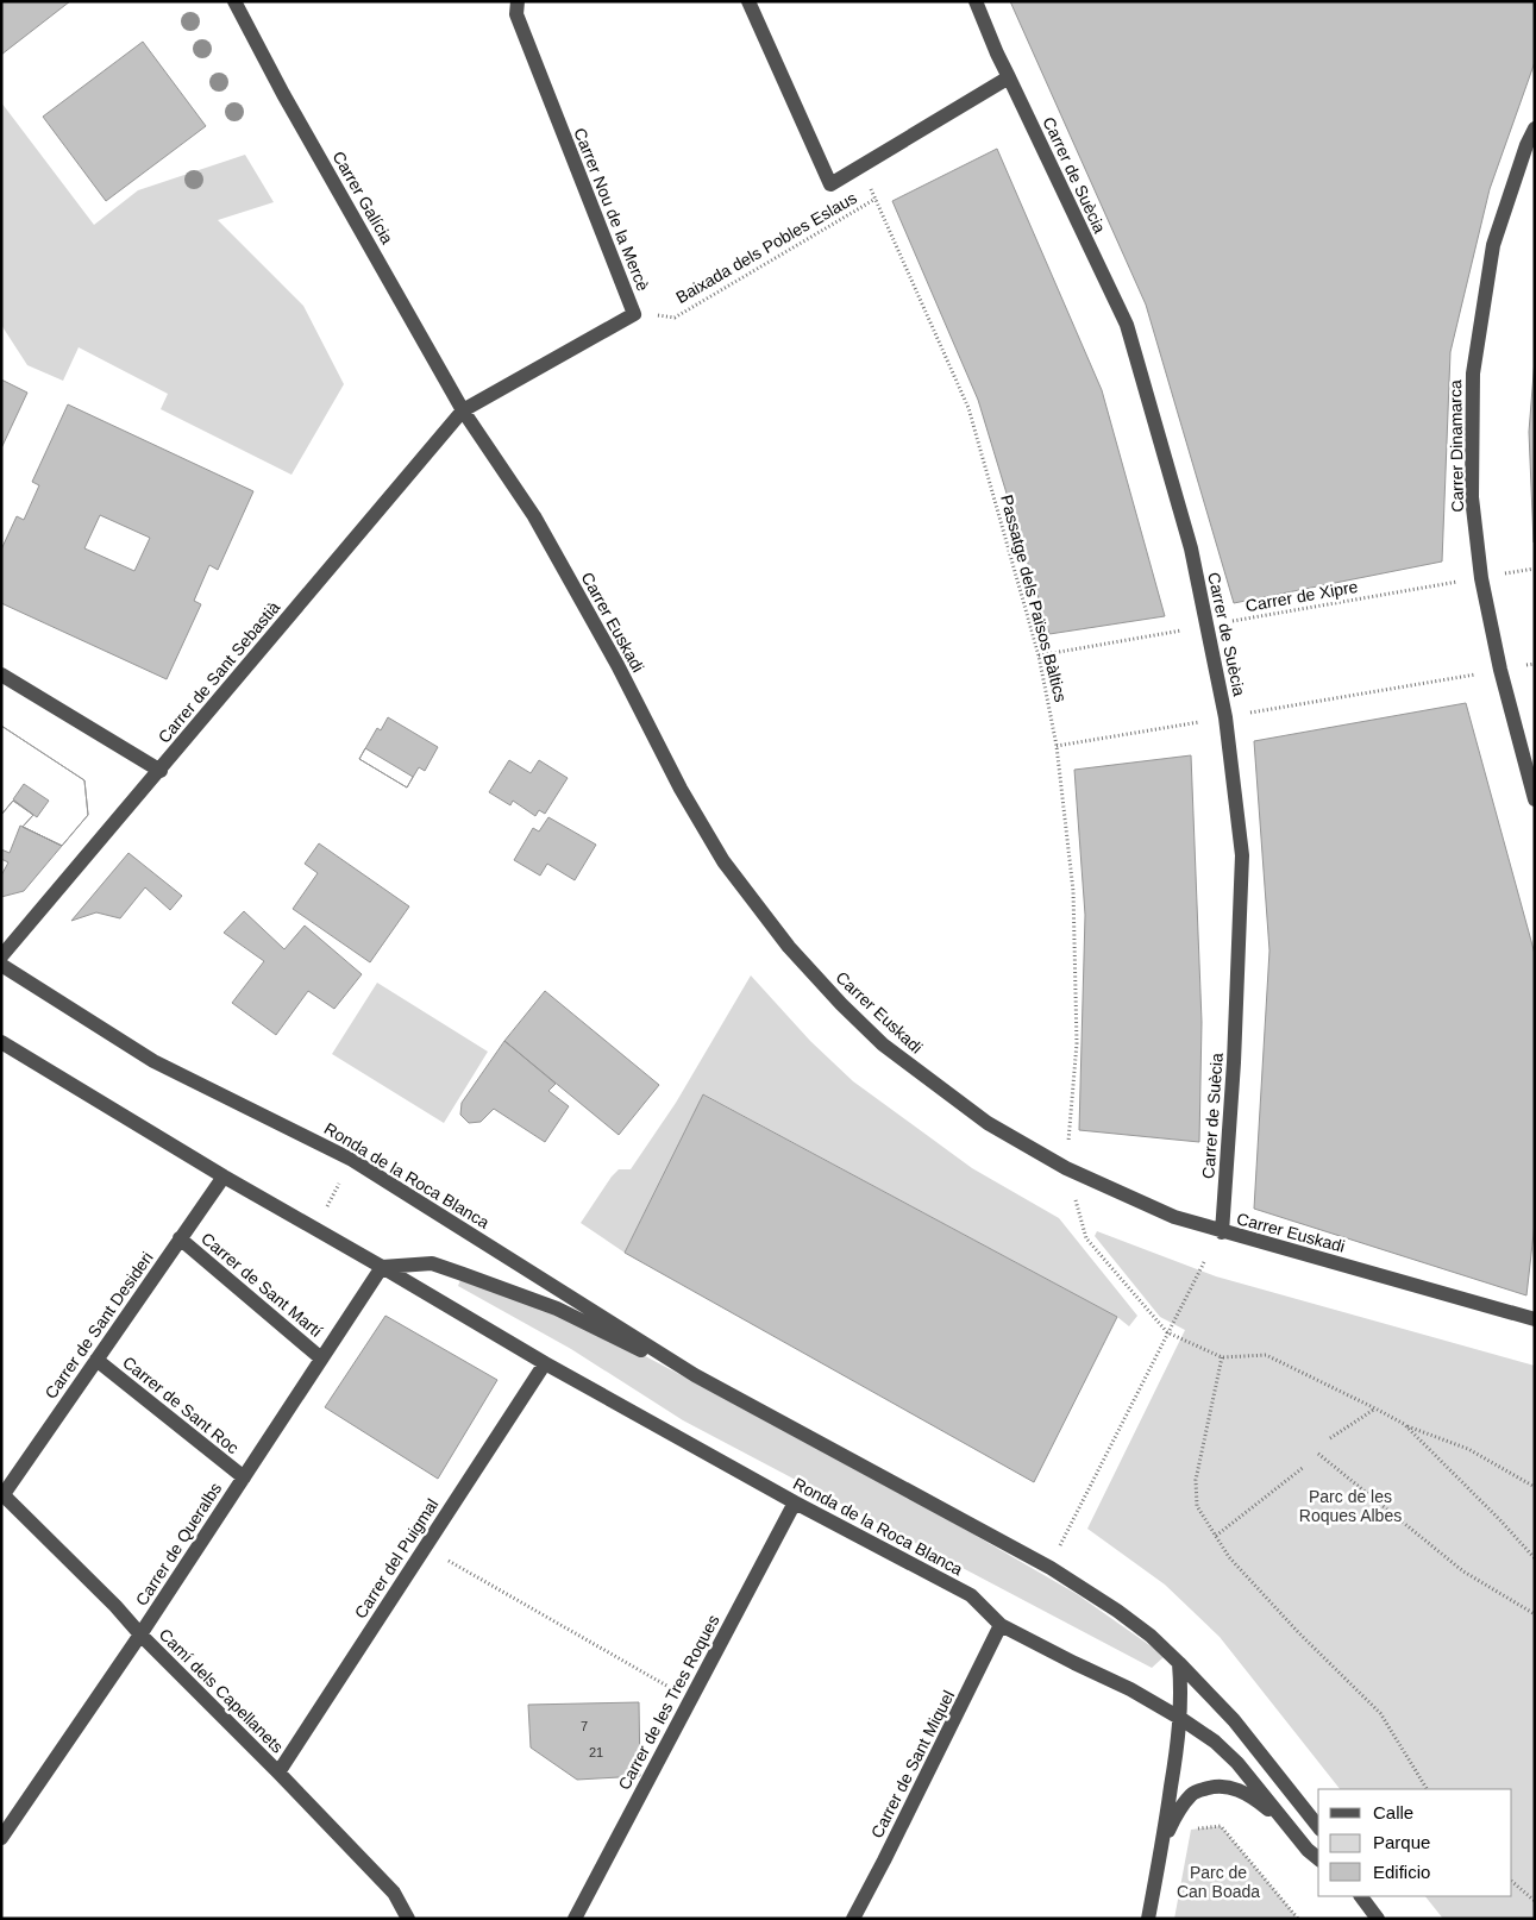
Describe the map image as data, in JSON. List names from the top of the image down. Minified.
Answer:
{"streets":{"street":["Carrer de Suècia","Carrer Galícia","Carrer Nou de la Mercè","Carrer Dinamarca","Carrer Euskadi","Carrer de Sant Sebastià","Ronda de la Roca Blanca","Carrer de Sant Martí","Carrer de Sant Desideri","Carrer de Sant Roc","Carrer de Queralbs","Carrer del Puigmal","Camí dels Capellanets","Carrer de les Tres Roques","Carrer de Sant Miquel"],"path":["Baixada dels Pobles Eslaus","Carrer de Xipre","Passatge dels Països Bàltics"]},"crossings":[["Carrer de Suècia","Carrer de Xipre"],["Carrer de Suècia","Carrer Euskadi"],["Carrer Galícia","Carrer Nou de la Mercè"],["Carrer Galícia","Carrer Euskadi"],["Carrer Galícia","Carrer de Sant Sebastià"],["Carrer Nou de la Mercè","Baixada dels Pobles Eslaus"],["Carrer Nou de la Mercè","Carrer Euskadi"],["Carrer Nou de la Mercè","Carrer de Sant Sebastià"],["Baixada dels Pobles Eslaus","Passatge dels Països Bàltics"],["Carrer Dinamarca","Carrer de Xipre"],["Carrer de Xipre","Passatge dels Països Bàltics"],["Passatge dels Països Bàltics","Carrer Euskadi"],["Carrer Euskadi","Carrer de Sant Sebastià"],["Ronda de la Roca Blanca","Carrer de Sant Desideri"],["Ronda de la Roca Blanca","Carrer de Queralbs"],["Ronda de la Roca Blanca","Carrer del Puigmal"],["Ronda de la Roca Blanca","Carrer de les Tres Roques"],["Ronda de la Roca Blanca","Carrer de Sant Miquel"],["Carrer de Sant Martí","Carrer de Sant Desideri"],["Carrer de Sant Martí","Carrer de Queralbs"],["Carrer de Sant Desideri","Carrer de Sant Roc"],["Carrer de Sant Desideri","Camí dels Capellanets"],["Carrer de Sant Roc","Carrer de Queralbs"],["Carrer de Queralbs","Camí dels Capellanets"],["Carrer del Puigmal","Camí dels Capellanets"]],"parks":["Parc de les Roques Albes","Parc de Can Boada"],"house_numbers":["7","21"],"legend":["Calle","Parque","Edificio"]}
